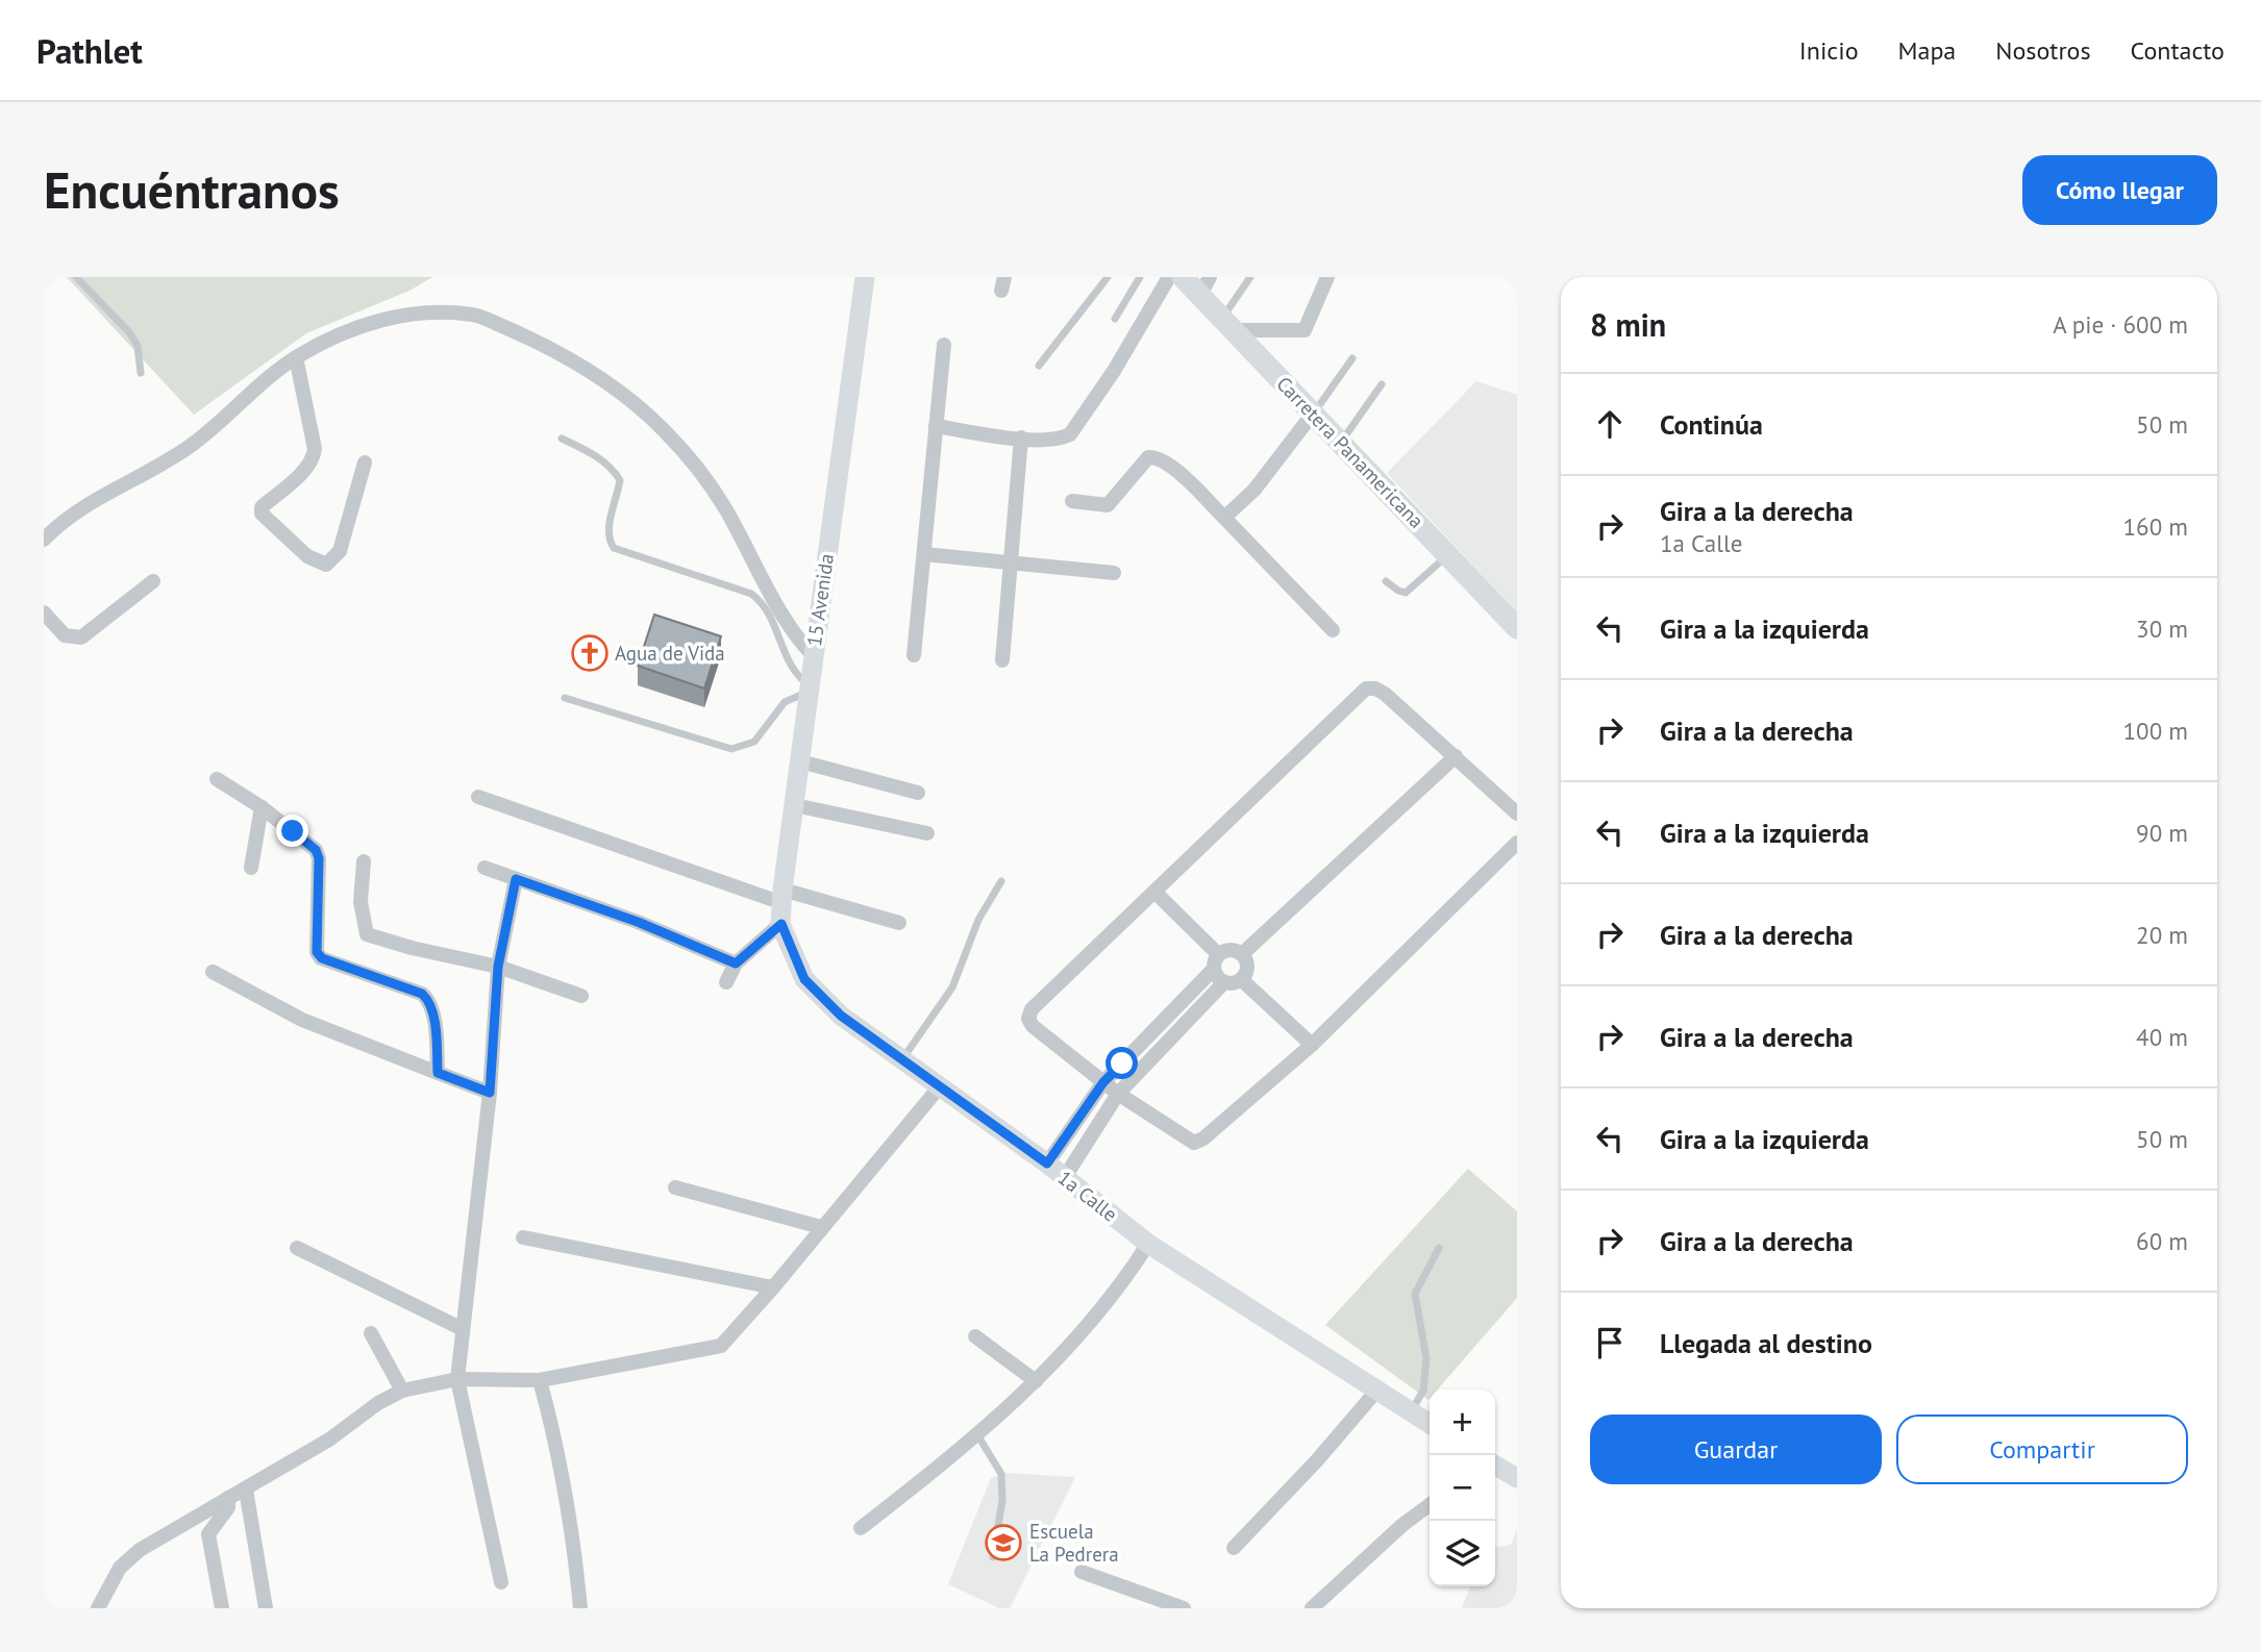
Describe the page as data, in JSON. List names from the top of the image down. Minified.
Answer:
{"streets":{"main road":["Carretera Panamericana"],"street":["15 Avenida","1a Calle"]},"crossings":[["15 Avenida","1a Calle"]],"places":{"church":["Agua de Vida"],"school or university":["Escuela La Pedrera"]},"page":{"header":"Pathlet","nav":["Inicio","Mapa","Nosotros","Contacto"],"buttons":["Cómo llegar",["Guardar","Compartir"]],"title":"Encuéntranos","heading":["8 min","A pie · 600 m"],"list":[["Continúa","50 m"],["Gira a la derecha","1a Calle","160 m"],["Gira a la izquierda","30 m"],["Gira a la derecha","100 m"],["Gira a la izquierda","90 m"],["Gira a la derecha","20 m"],["Gira a la derecha","40 m"],["Gira a la izquierda","50 m"],["Gira a la derecha","60 m"],"Llegada al destino"],"map_buttons":["+","−"]}}
